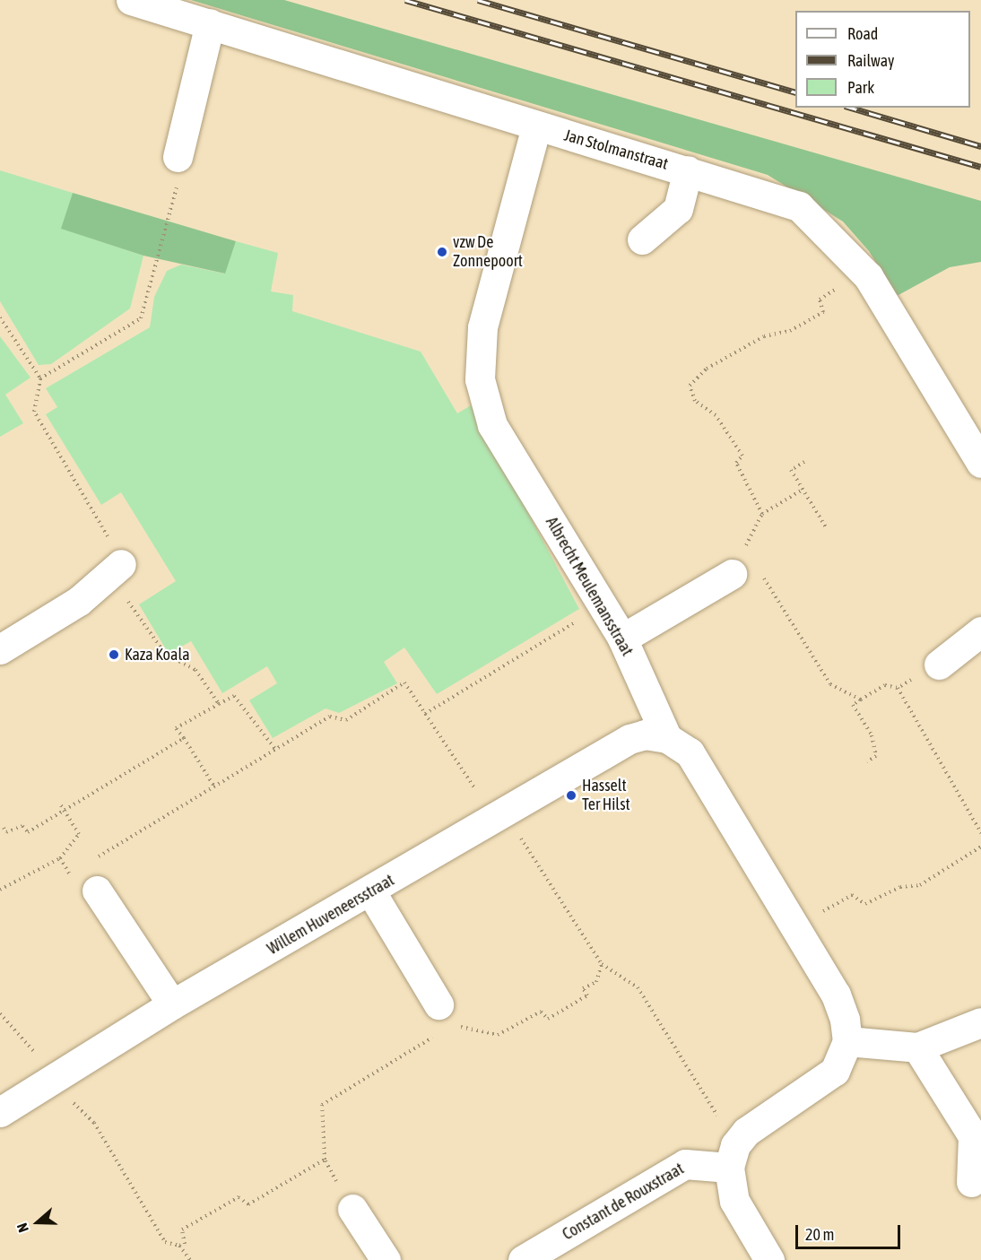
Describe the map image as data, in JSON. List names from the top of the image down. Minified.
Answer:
{"streets":{"street":["Jan Stolmanstraat","Albrecht Meulemansstraat","Willem Huveneersstraat","Constant de Rouxstraat"]},"crossings":[["Jan Stolmanstraat","Albrecht Meulemansstraat"],["Albrecht Meulemansstraat","Willem Huveneersstraat"]],"places":["vzw De Zonnepoort","Kaza Koala","Hasselt Ter Hilst"],"legend":["Road","Railway","Park"],"scale_bar":"20 m","north":"left"}
